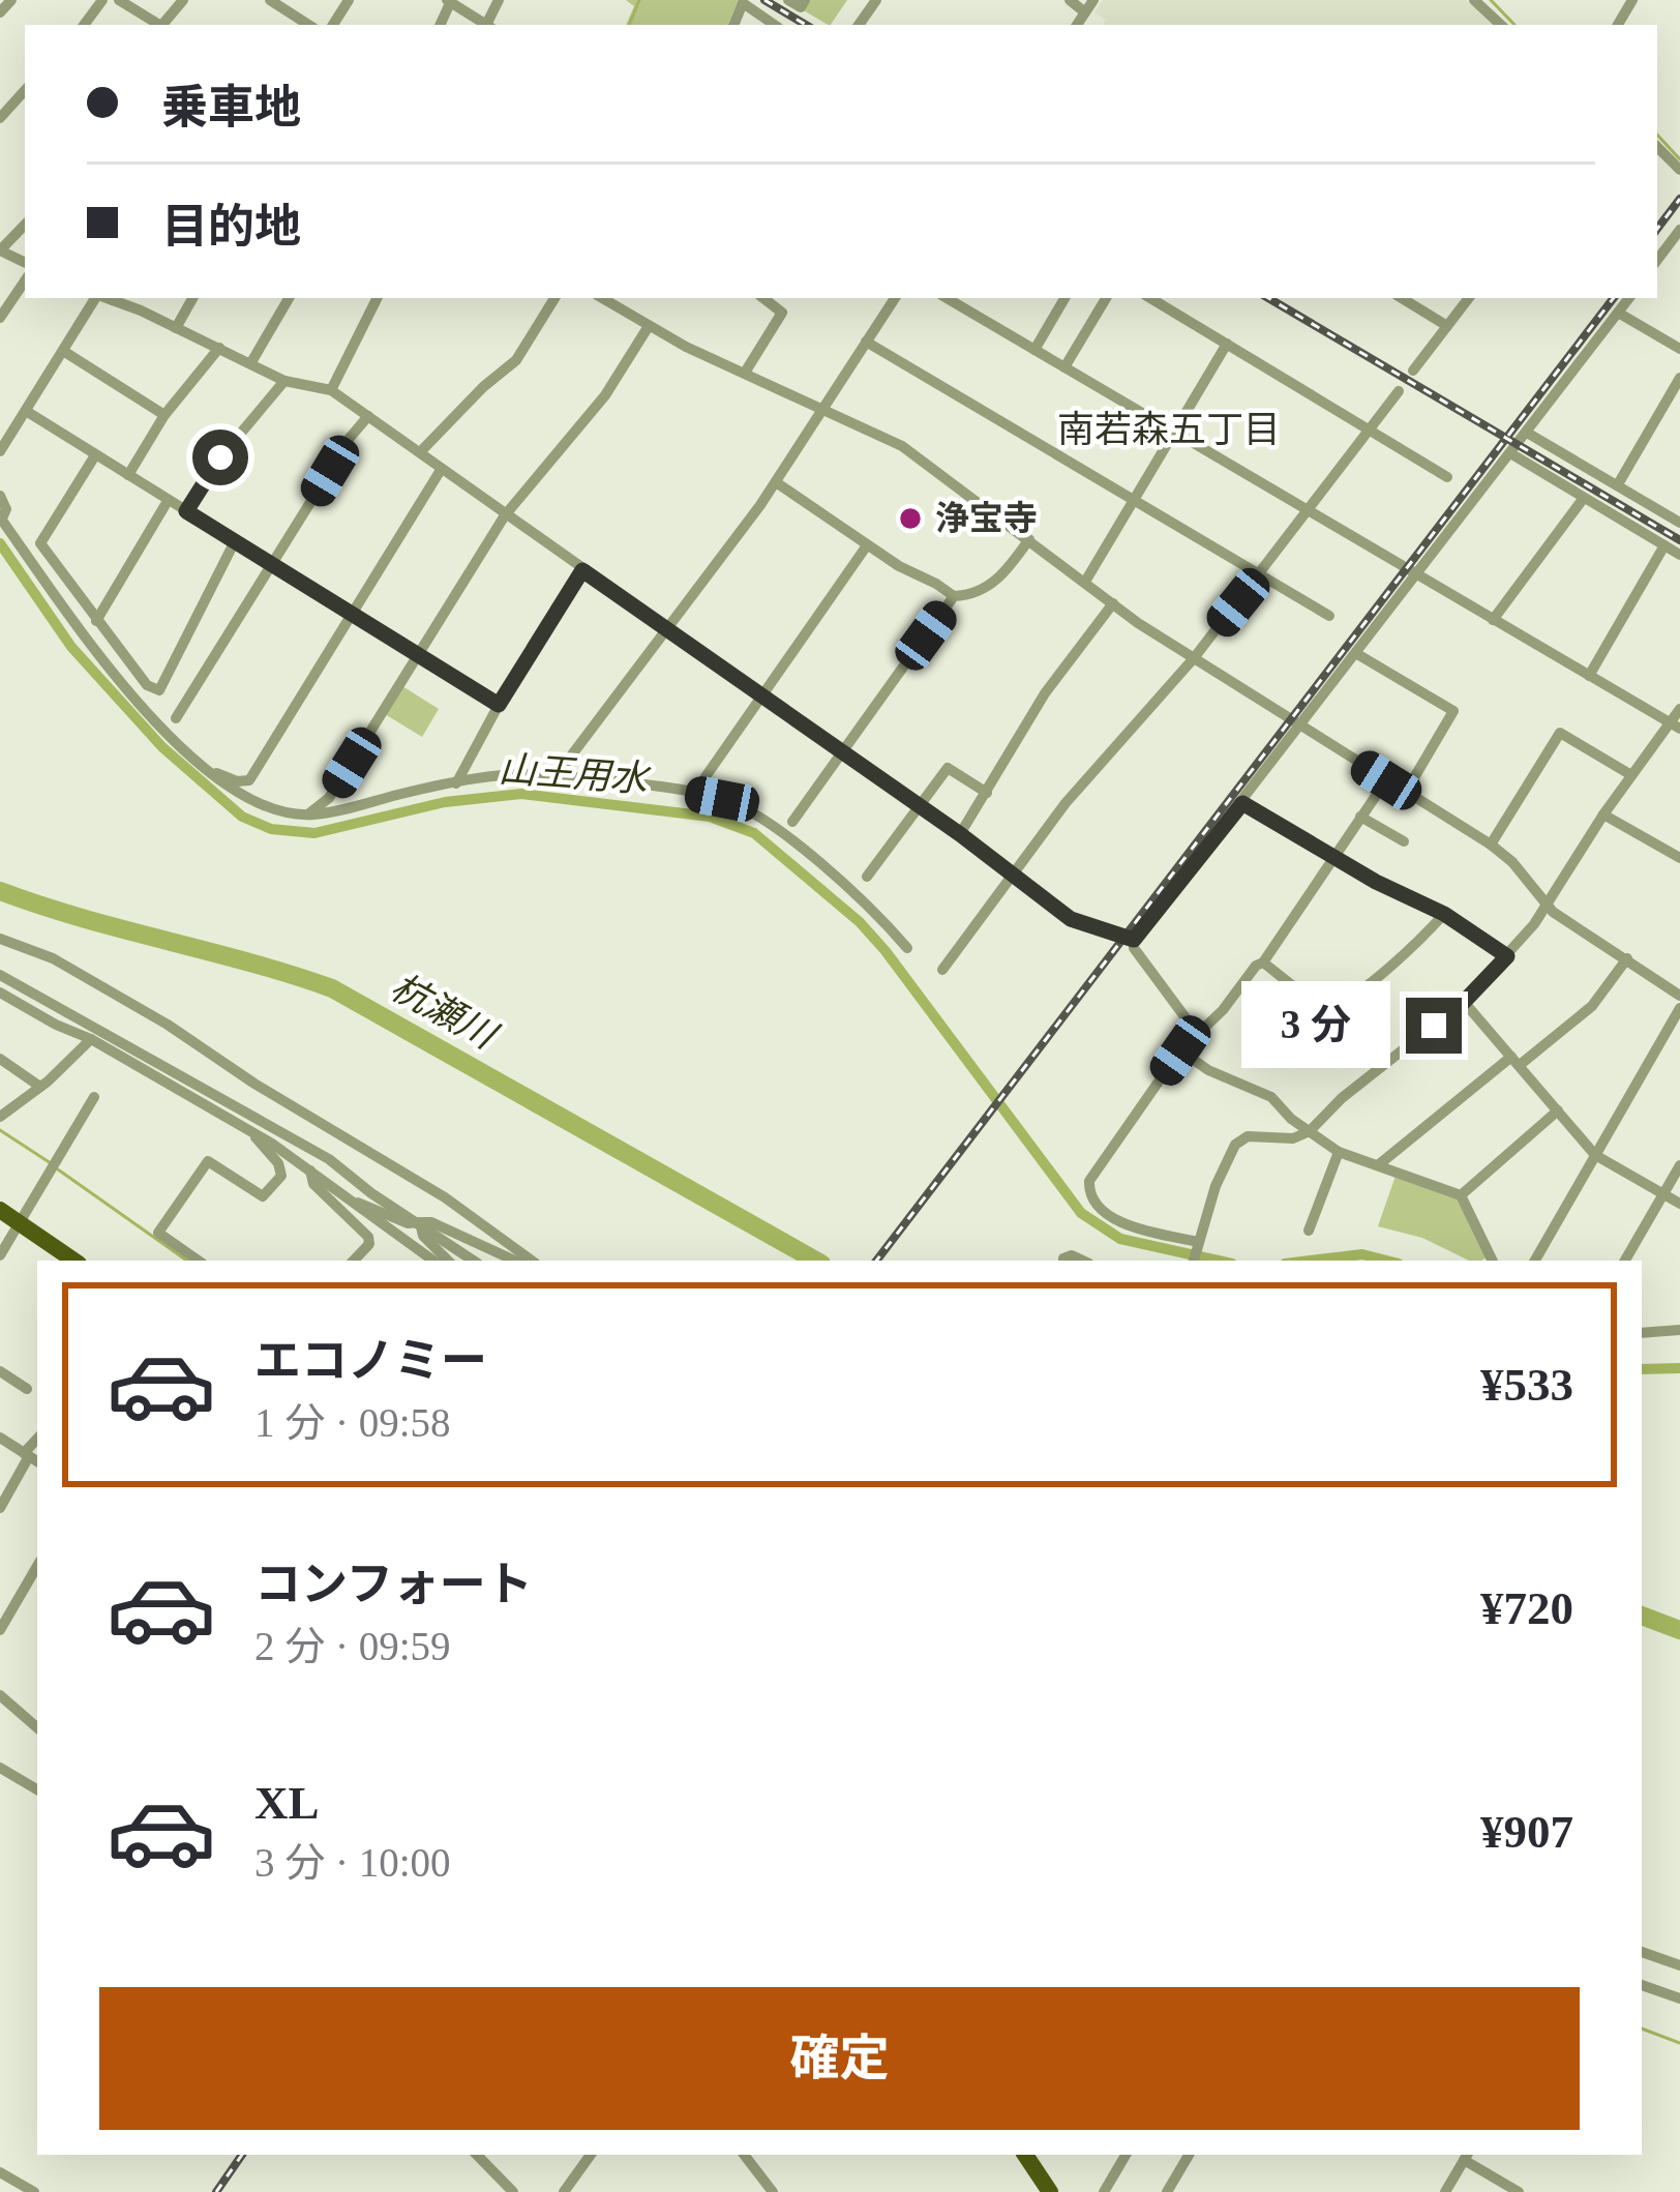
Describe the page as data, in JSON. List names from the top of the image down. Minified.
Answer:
{"districts":["南若森五丁目"],"water":["山王用水","杭瀬川"],"places":["浄宝寺"],"page":{"banner":["乗車地","目的地"],"bubble":"3 分","list":[{"name":"エコノミー","note":"1 分 · 09:58","value":"¥533"},{"name":"コンフォート","note":"2 分 · 09:59","value":"¥720"},{"name":"XL","note":"3 分 · 10:00","value":"¥907"}],"buttons":"確定"}}
